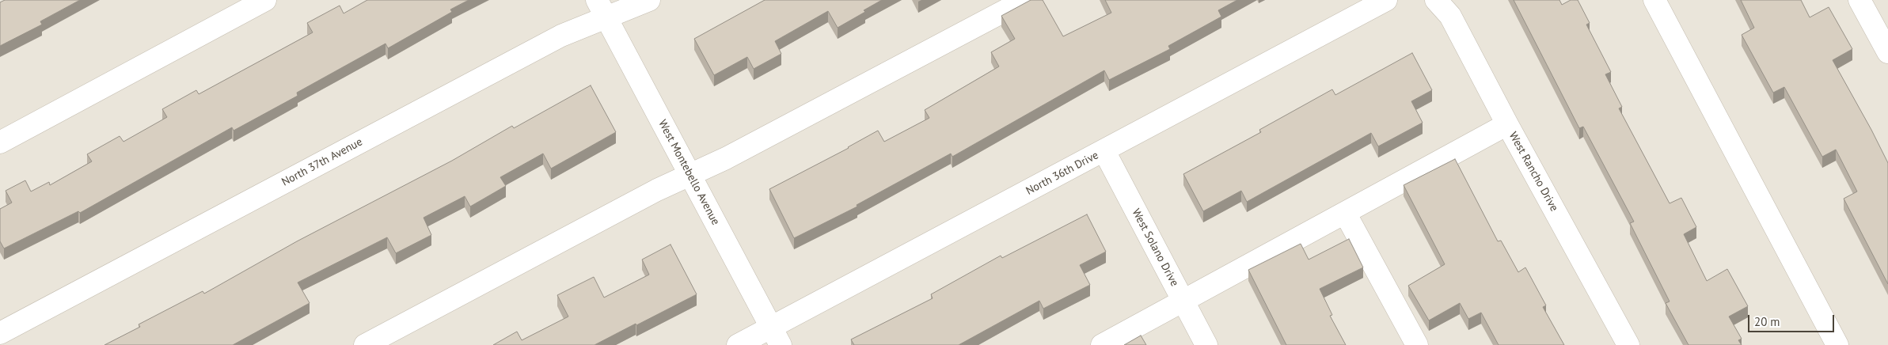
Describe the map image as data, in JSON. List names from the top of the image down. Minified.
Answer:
{"streets":{"street":["North 37th Avenue","West Rancho Drive","West Montebello Avenue","North 36th Drive","West Solano Drive"]},"crossings":[["North 37th Avenue","West Montebello Avenue"],["West Montebello Avenue","North 36th Drive"],["North 36th Drive","West Solano Drive"]],"scale_bar":"20 m"}
